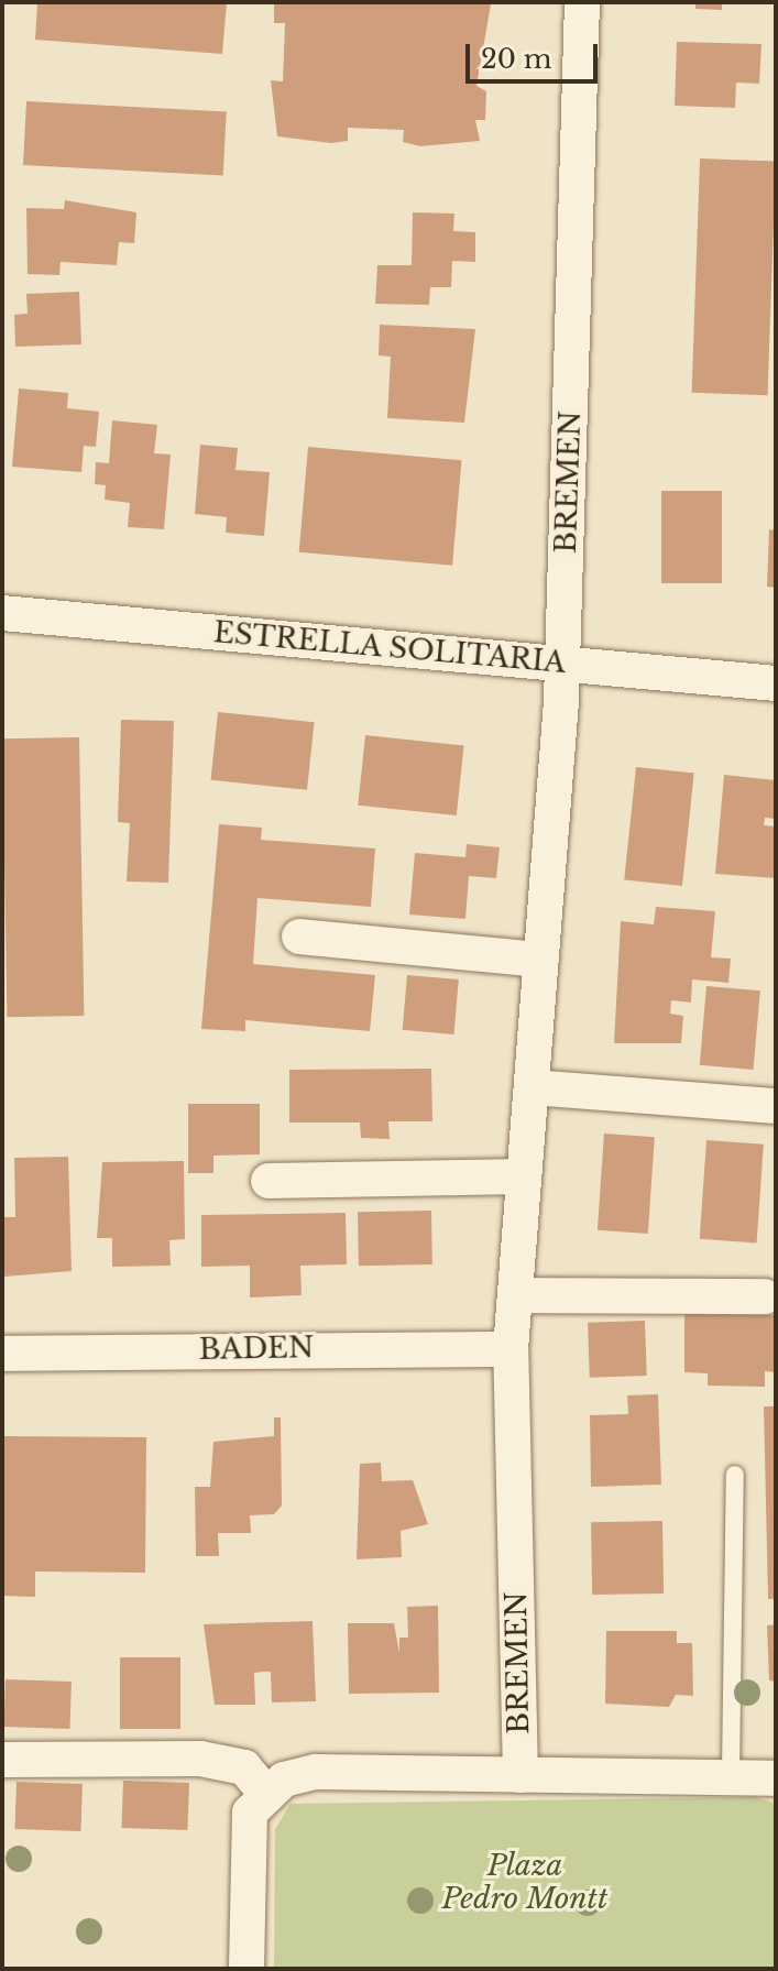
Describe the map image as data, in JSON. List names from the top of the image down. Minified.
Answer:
{"streets":{"street":["BREMEN","ESTRELLA SOLITARIA","BADEN"]},"crossings":[["BREMEN","ESTRELLA SOLITARIA"],["BREMEN","BADEN"]],"parks":["Plaza Pedro Montt"],"scale_bar":"20 m"}
